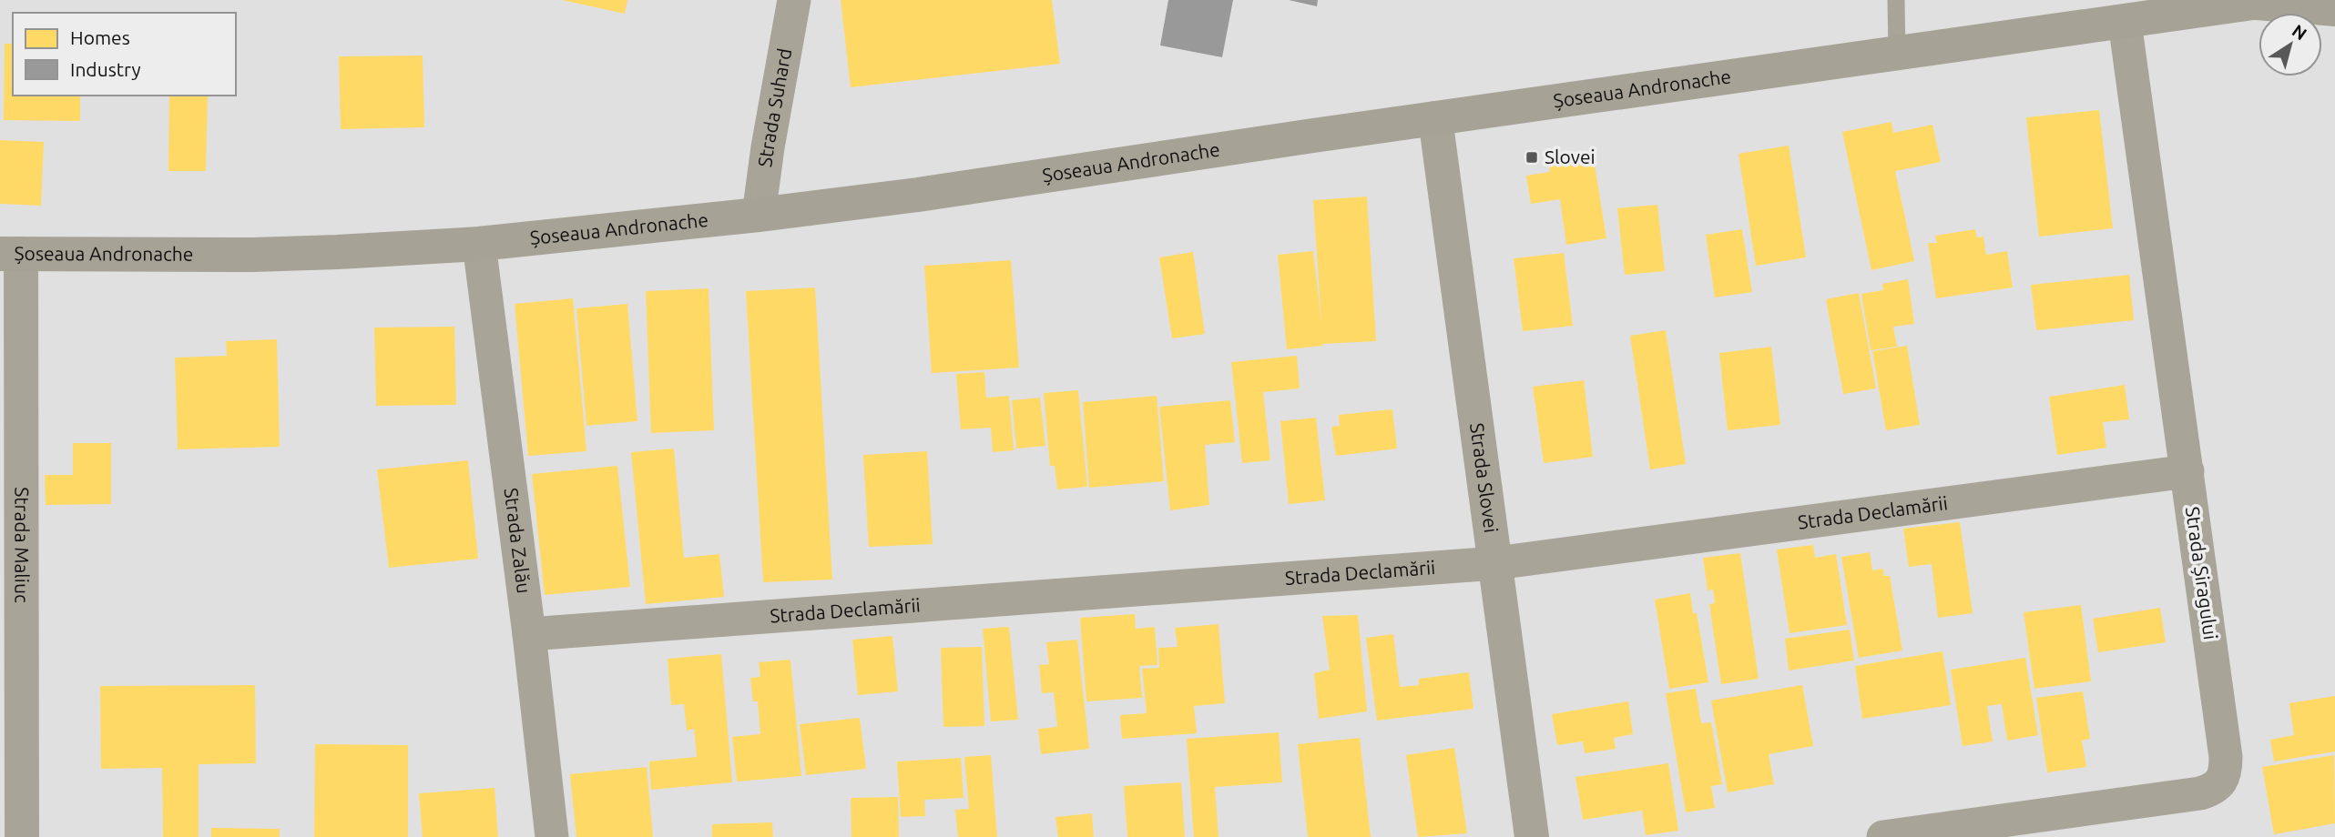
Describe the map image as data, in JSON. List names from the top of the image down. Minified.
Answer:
{"streets":{"main road":["Șoseaua Andronache"],"street":["Strada Suhard","Strada Slovei","Strada Declamării","Strada Zalău","Strada Maliuc","Strada Șiragului"]},"crossings":[["Șoseaua Andronache","Strada Suhard"],["Șoseaua Andronache","Strada Slovei"],["Șoseaua Andronache","Strada Zalău"],["Șoseaua Andronache","Strada Maliuc"],["Șoseaua Andronache","Strada Șiragului"],["Strada Slovei","Strada Declamării"],["Strada Declamării","Strada Zalău"],["Strada Declamării","Strada Șiragului"]],"places":{"transit":["Slovei"]},"legend":["Homes","Industry"],"north":"top right"}
